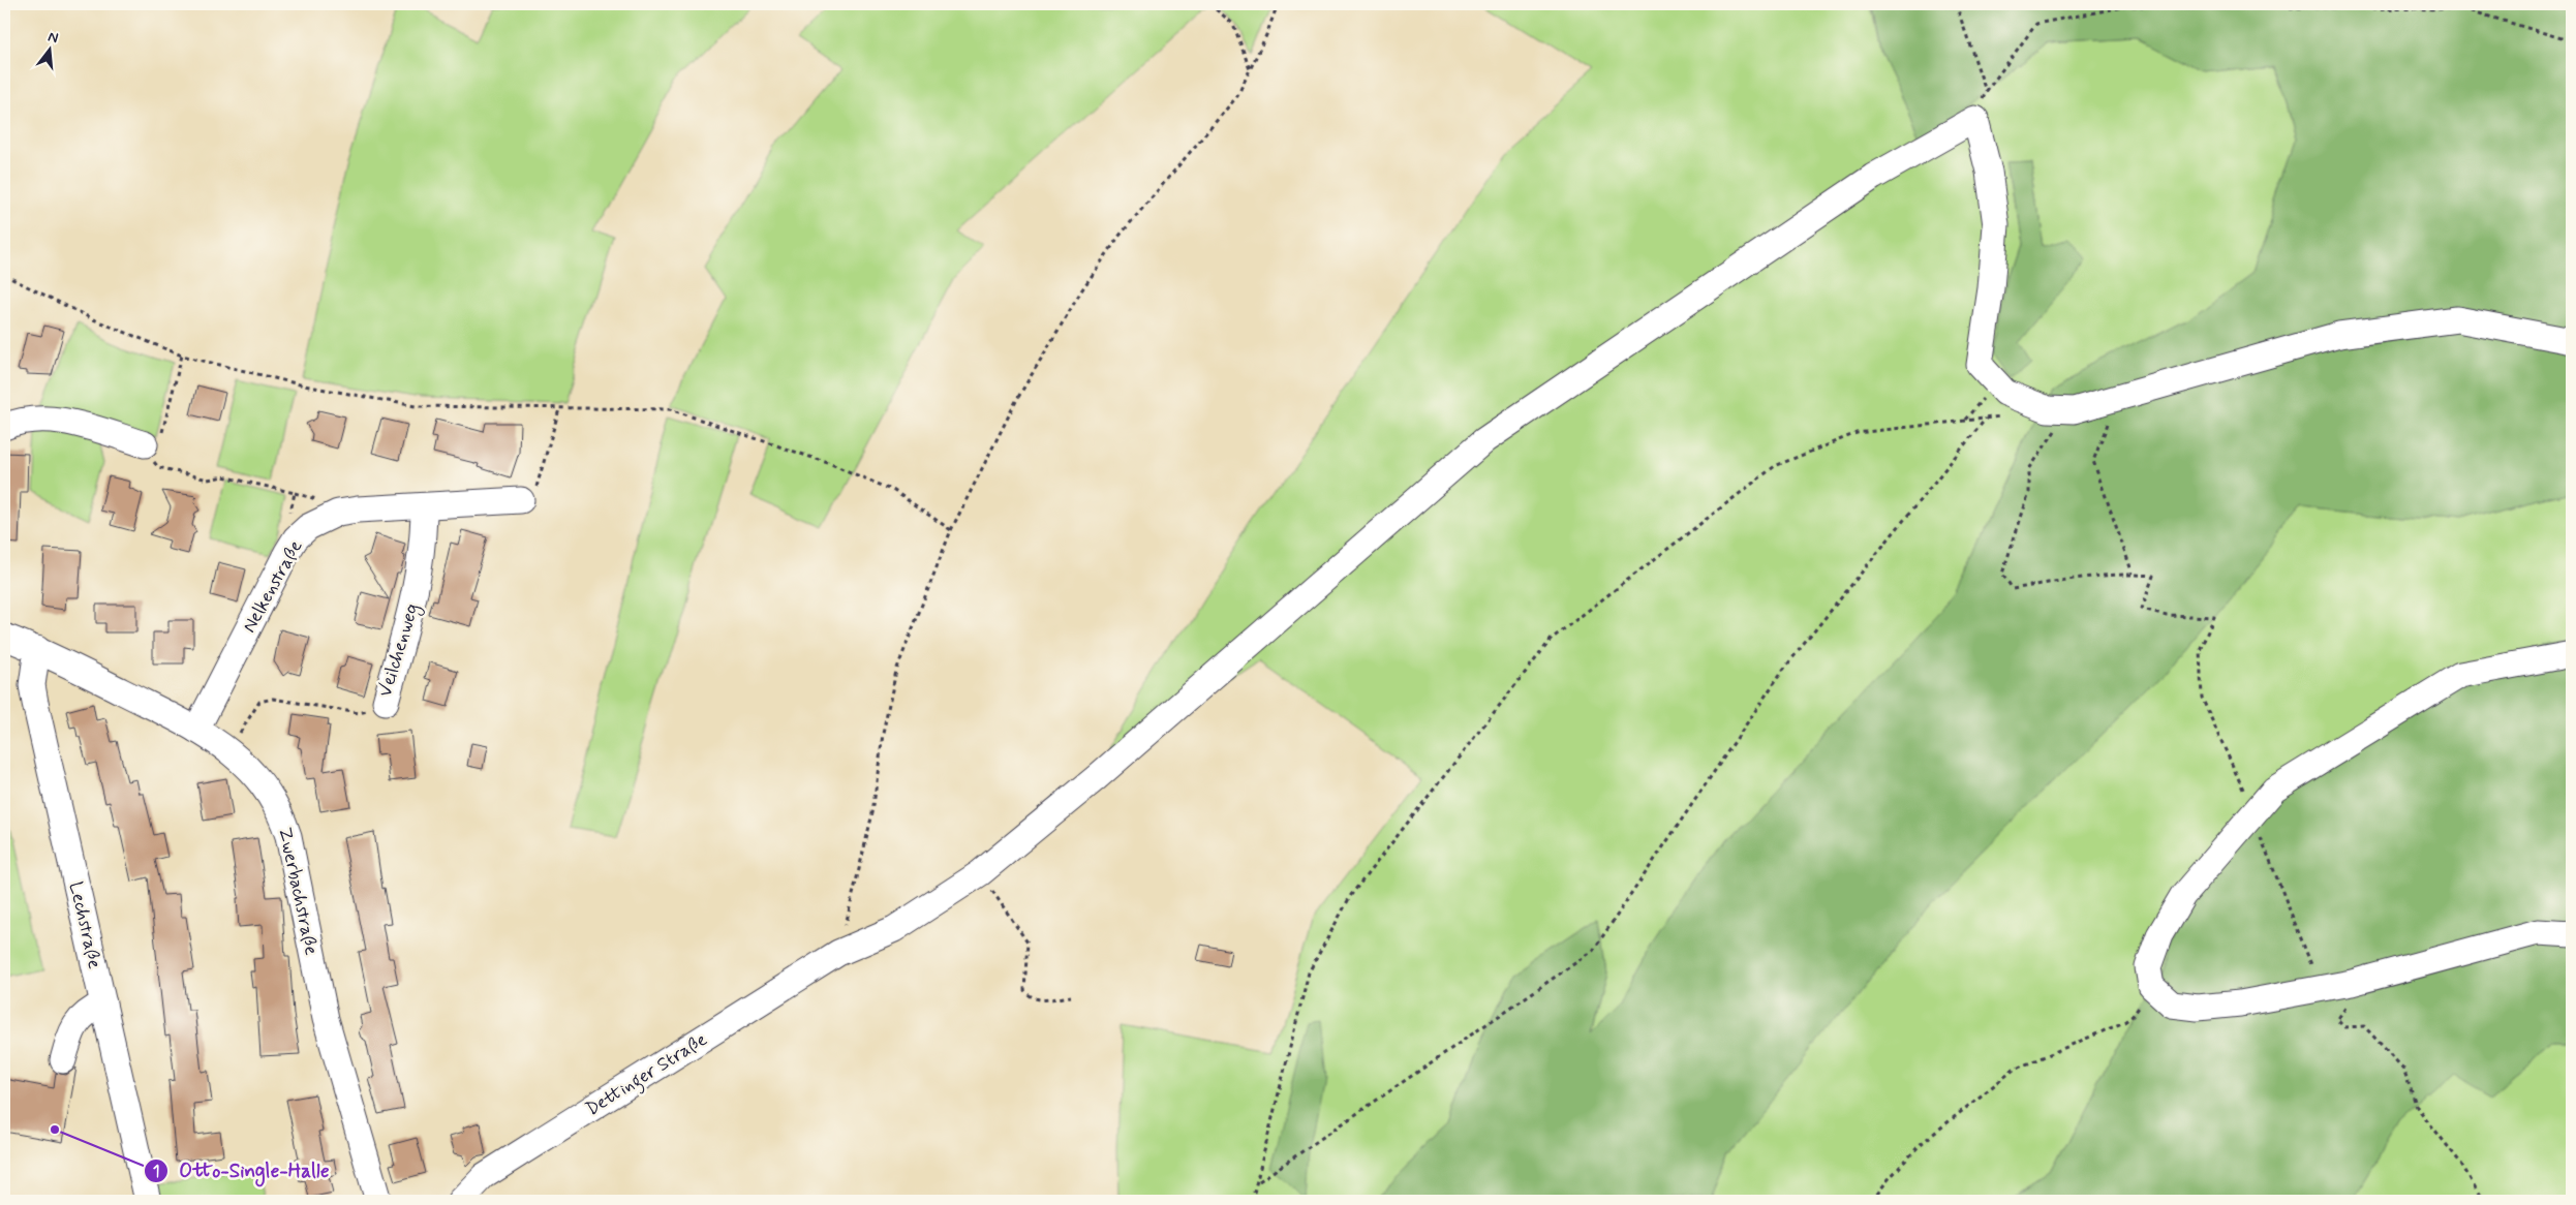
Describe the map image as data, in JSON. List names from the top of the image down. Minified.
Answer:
{"streets":{"street":["Nelkenstraße","Veilchenweg","Zwerbachstraße","Lechstraße","Dettinger Straße"]},"crossings":[["Nelkenstraße","Veilchenweg"],["Nelkenstraße","Zwerbachstraße"],["Veilchenweg","Zwerbachstraße"],["Zwerbachstraße","Lechstraße"]],"places":["Otto-Single-Halle"],"north":"top"}
